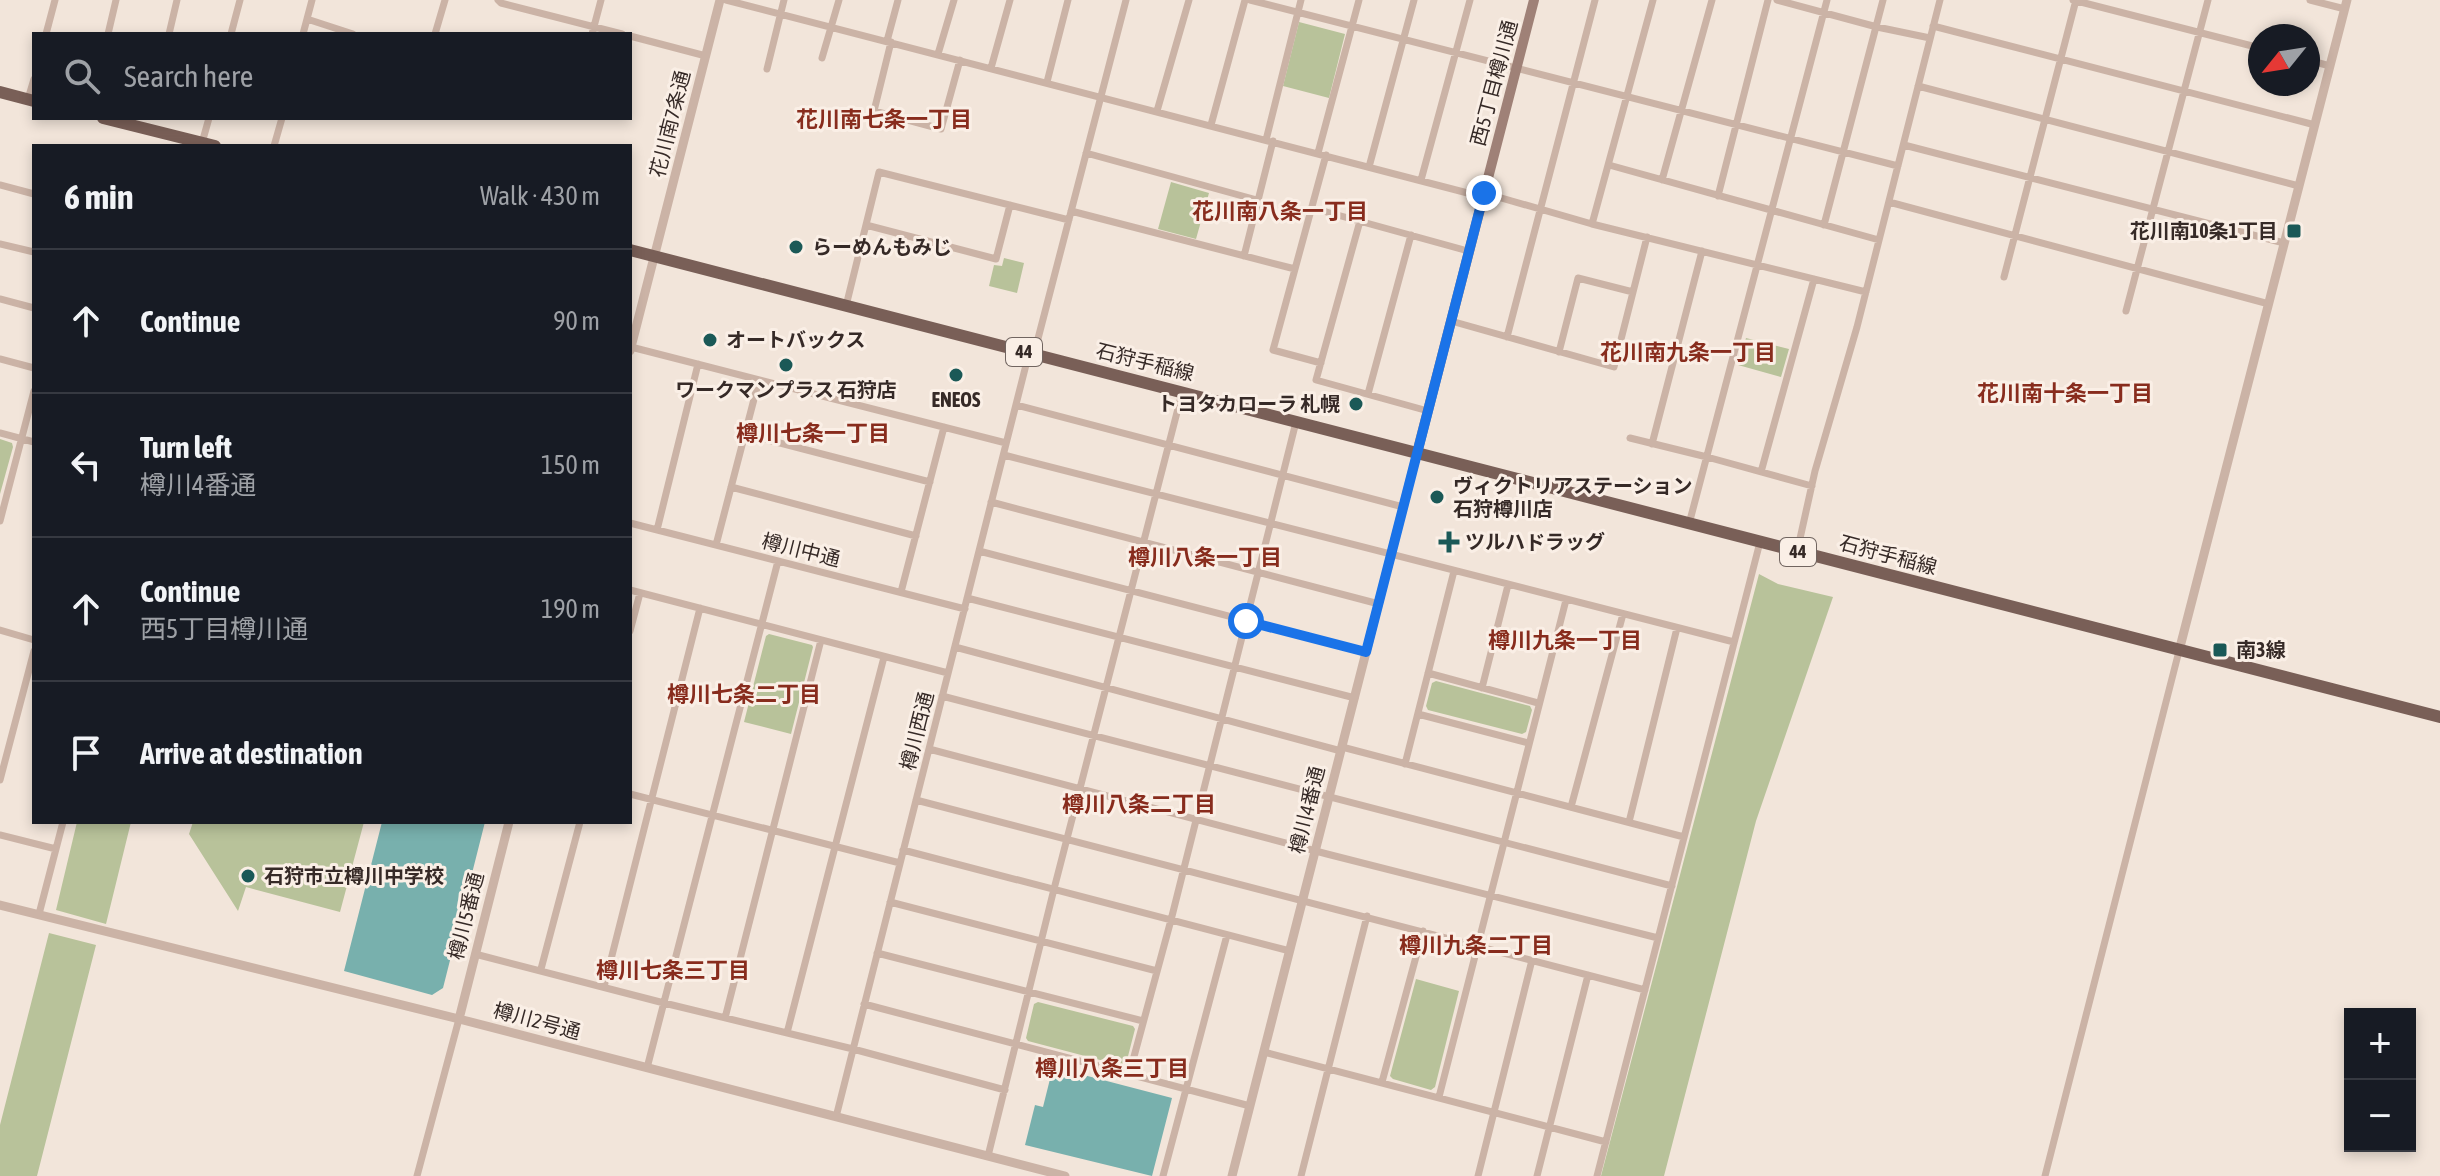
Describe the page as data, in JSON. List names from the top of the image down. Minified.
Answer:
{"streets":{"main road":["西5丁目樽川通","44","石狩手稲線"],"street":["花川南7条通","樽川中通","樽川西通","樽川4番通","樽川5番通","樽川2号通"]},"crossings":[["西5丁目樽川通","石狩手稲線"],["西5丁目樽川通","樽川4番通"],["花川南7条通","石狩手稲線"],["石狩手稲線","樽川西通"],["石狩手稲線","樽川4番通"],["樽川中通","樽川西通"],["樽川西通","樽川2号通"],["樽川5番通","樽川2号通"]],"districts":["花川南七条一丁目","花川南八条一丁目","花川南九条一丁目","花川南十条一丁目","樽川七条一丁目","樽川八条一丁目","樽川九条一丁目","樽川七条二丁目","樽川八条二丁目","樽川九条二丁目","樽川七条三丁目","樽川八条三丁目"],"places":{"transit":["花川南10条1丁目","南3線"],"other":["らーめんもみじ","オートバックス","ワークマンプラス 石狩店","ENEOS","トヨタカローラ 札幌","ヴィクトリアステーション 石狩樽川店","石狩市立樽川中学校"],"health":["ツルハドラッグ"]},"north":"bottom left","page":{"search":"Search here","heading":["6 min","Walk · 430 m"],"list":[["Continue","90 m"],["Turn left","樽川4番通","150 m"],["Continue","西5丁目樽川通","190 m"],"Arrive at destination"],"map_buttons":["+","−"]}}
